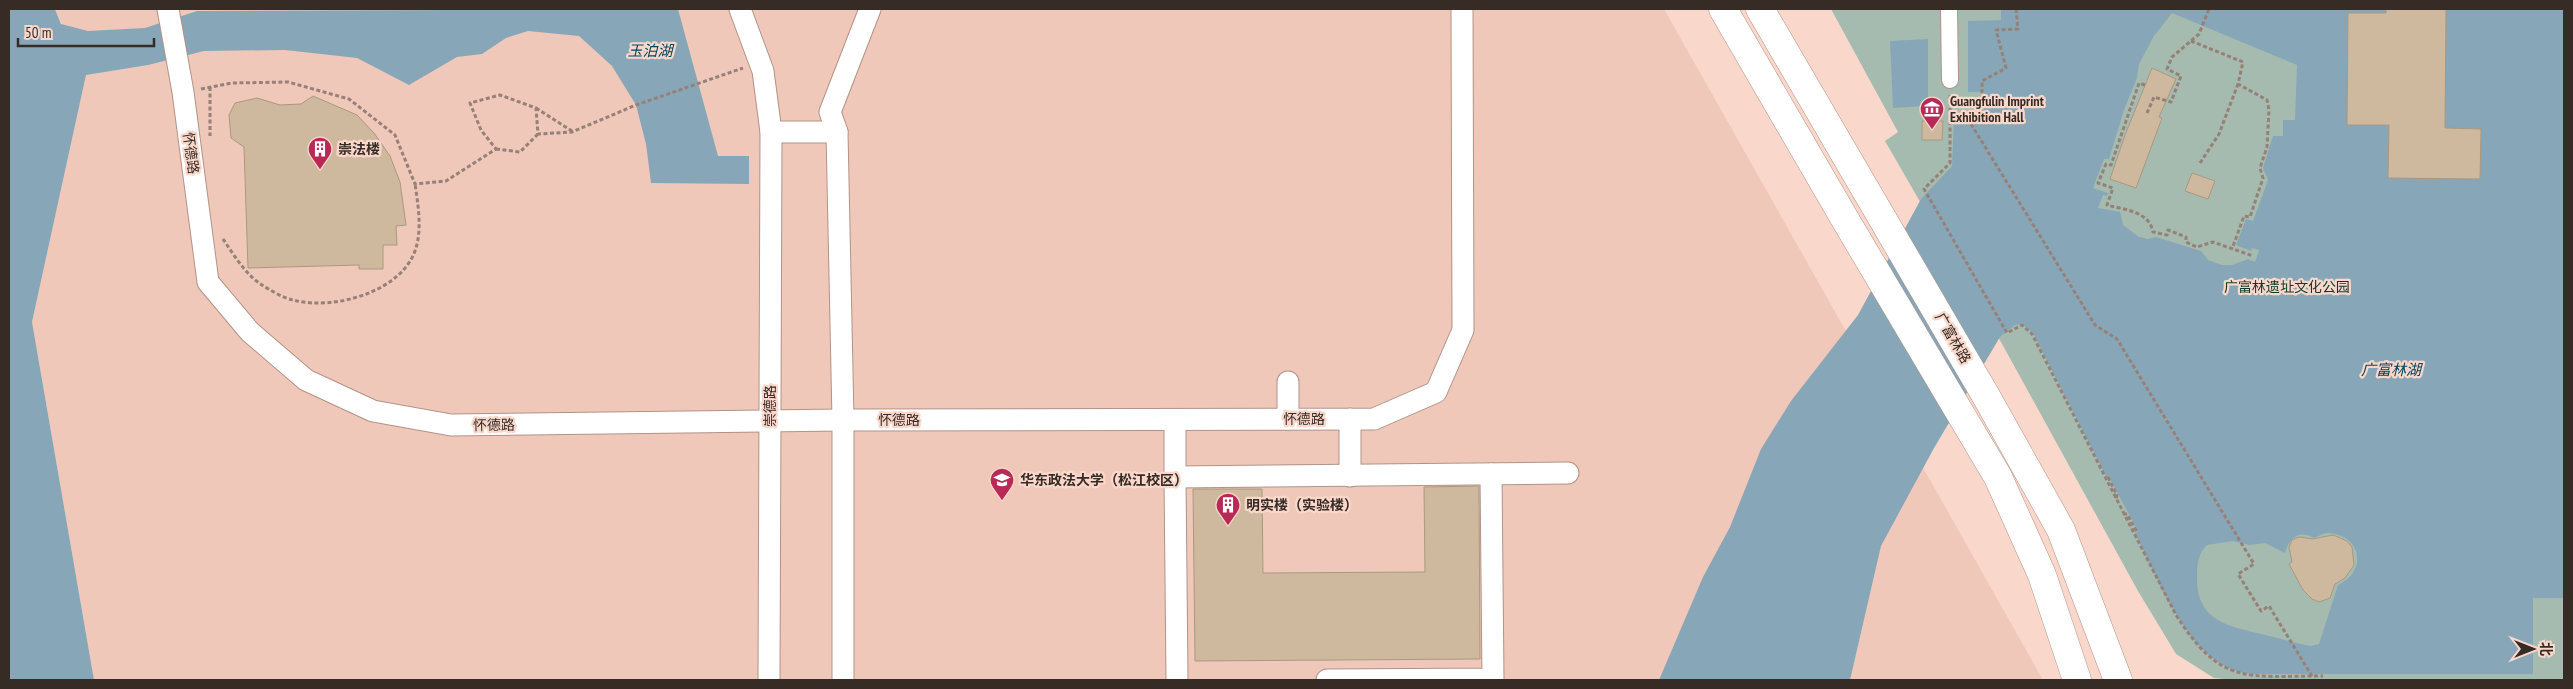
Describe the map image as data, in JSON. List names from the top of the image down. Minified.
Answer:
{"streets":{"main road":["广富林路"],"street":["怀德路","崇德路"]},"crossings":[["怀德路","崇德路"]],"water":["玉泊湖","广富林湖"],"parks":["广富林遗址文化公园"],"places":{"museum":["Guangfulin Imprint Exhibition Hall"],"building":["崇法楼","明实楼（实验楼）"],"school or university":["华东政法大学（松江校区）"]},"scale_bar":"50 m","north":"right"}
